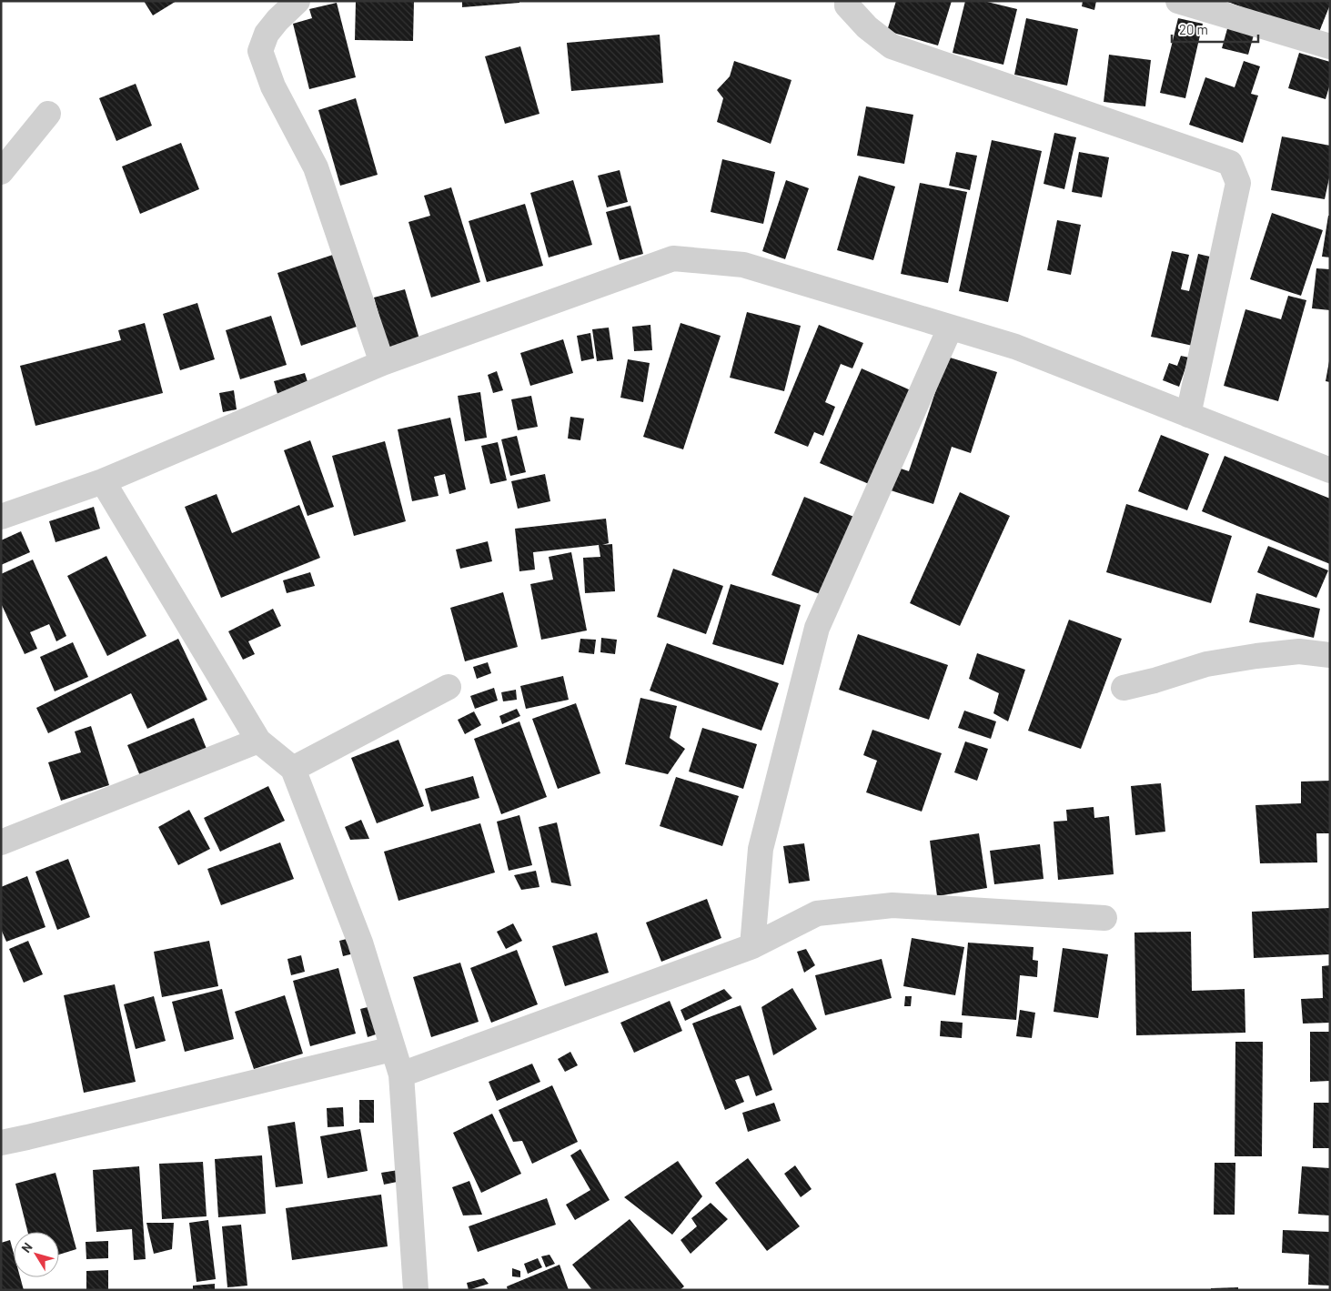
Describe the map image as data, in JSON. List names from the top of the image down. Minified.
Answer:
{"scale_bar":"20 m","north":"top left"}
